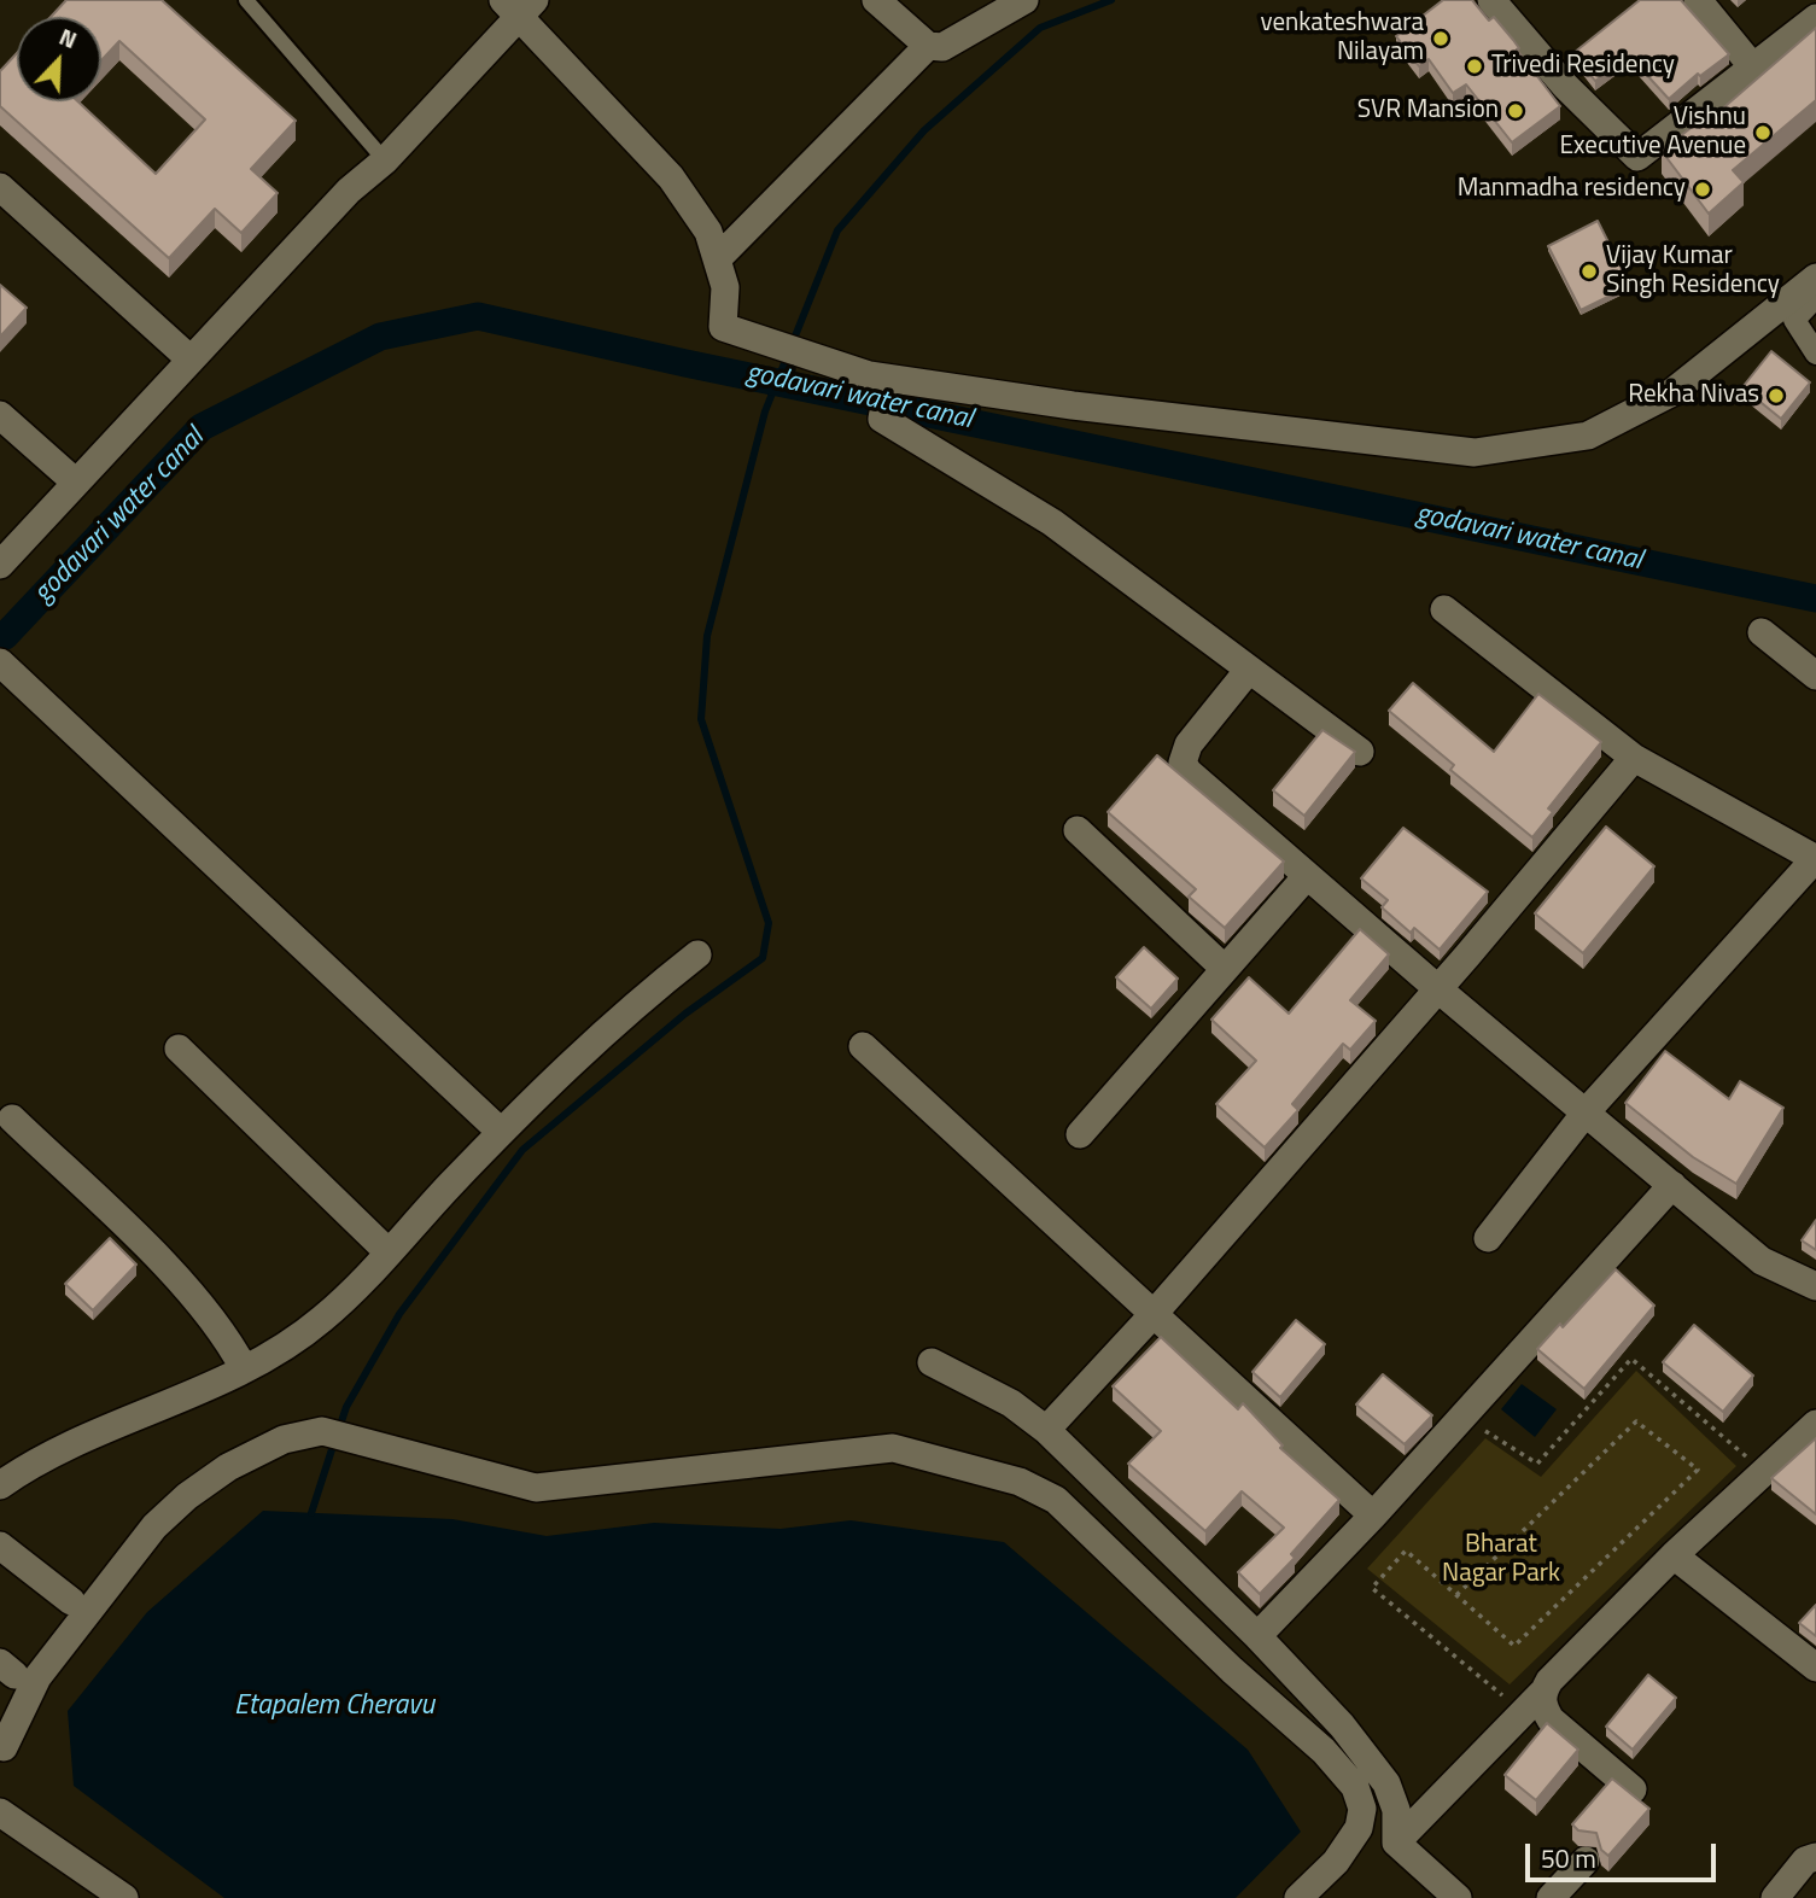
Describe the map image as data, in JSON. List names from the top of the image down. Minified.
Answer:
{"water":["godavari water canal","Etapalem Cheravu"],"parks":["Bharat Nagar Park"],"places":["venkateshwara Nilayam","Trivedi Residency","SVR Mansion","Vishnu Executive Avenue","Manmadha residency","Vijay Kumar Singh Residency","Rekha Nivas"],"scale_bar":"50 m","north":"top right"}
